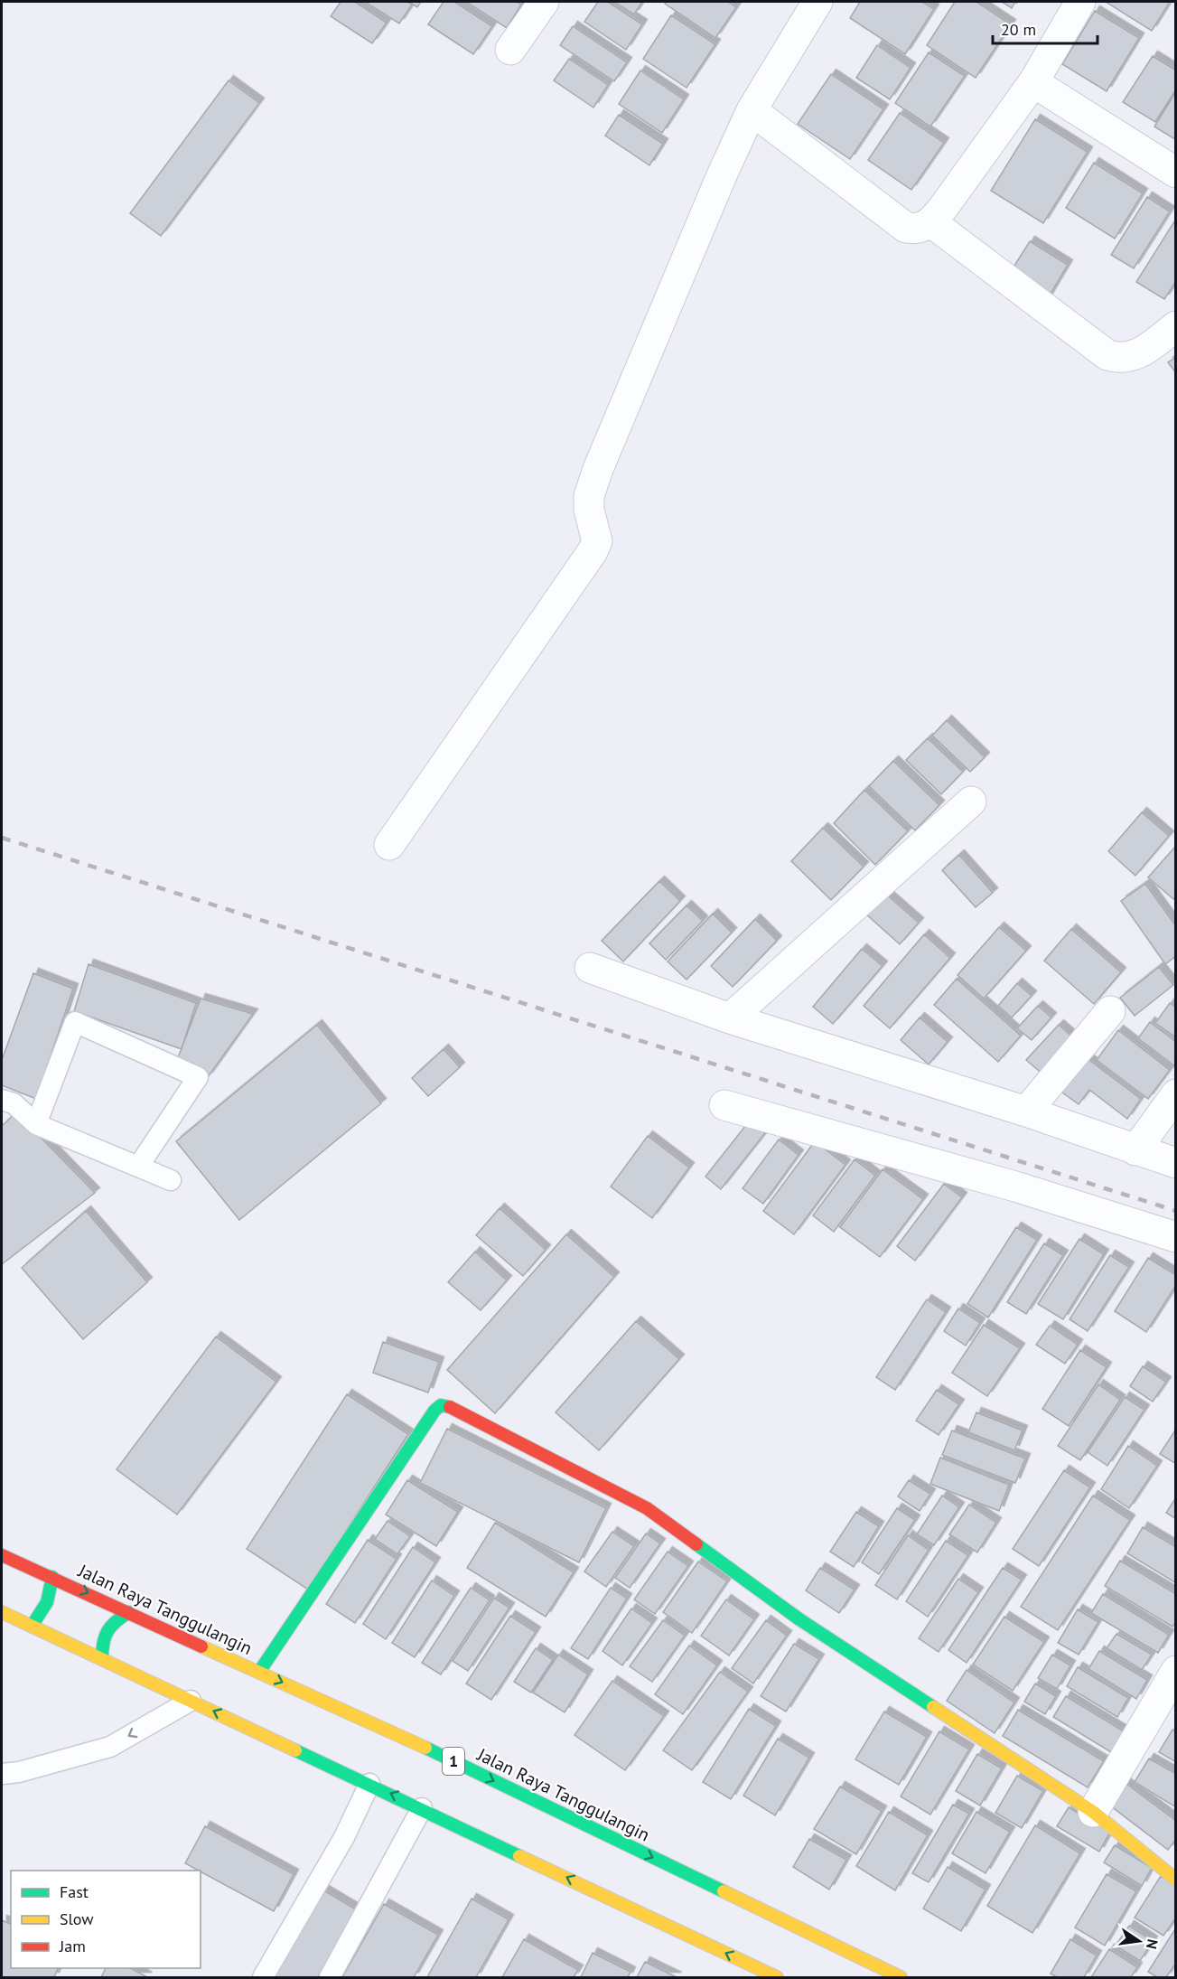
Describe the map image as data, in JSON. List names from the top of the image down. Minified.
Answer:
{"streets":{"main road":["Jalan Raya Tanggulangin","1"]},"legend":["Fast","Slow","Jam"],"scale_bar":"20 m","north":"right"}
